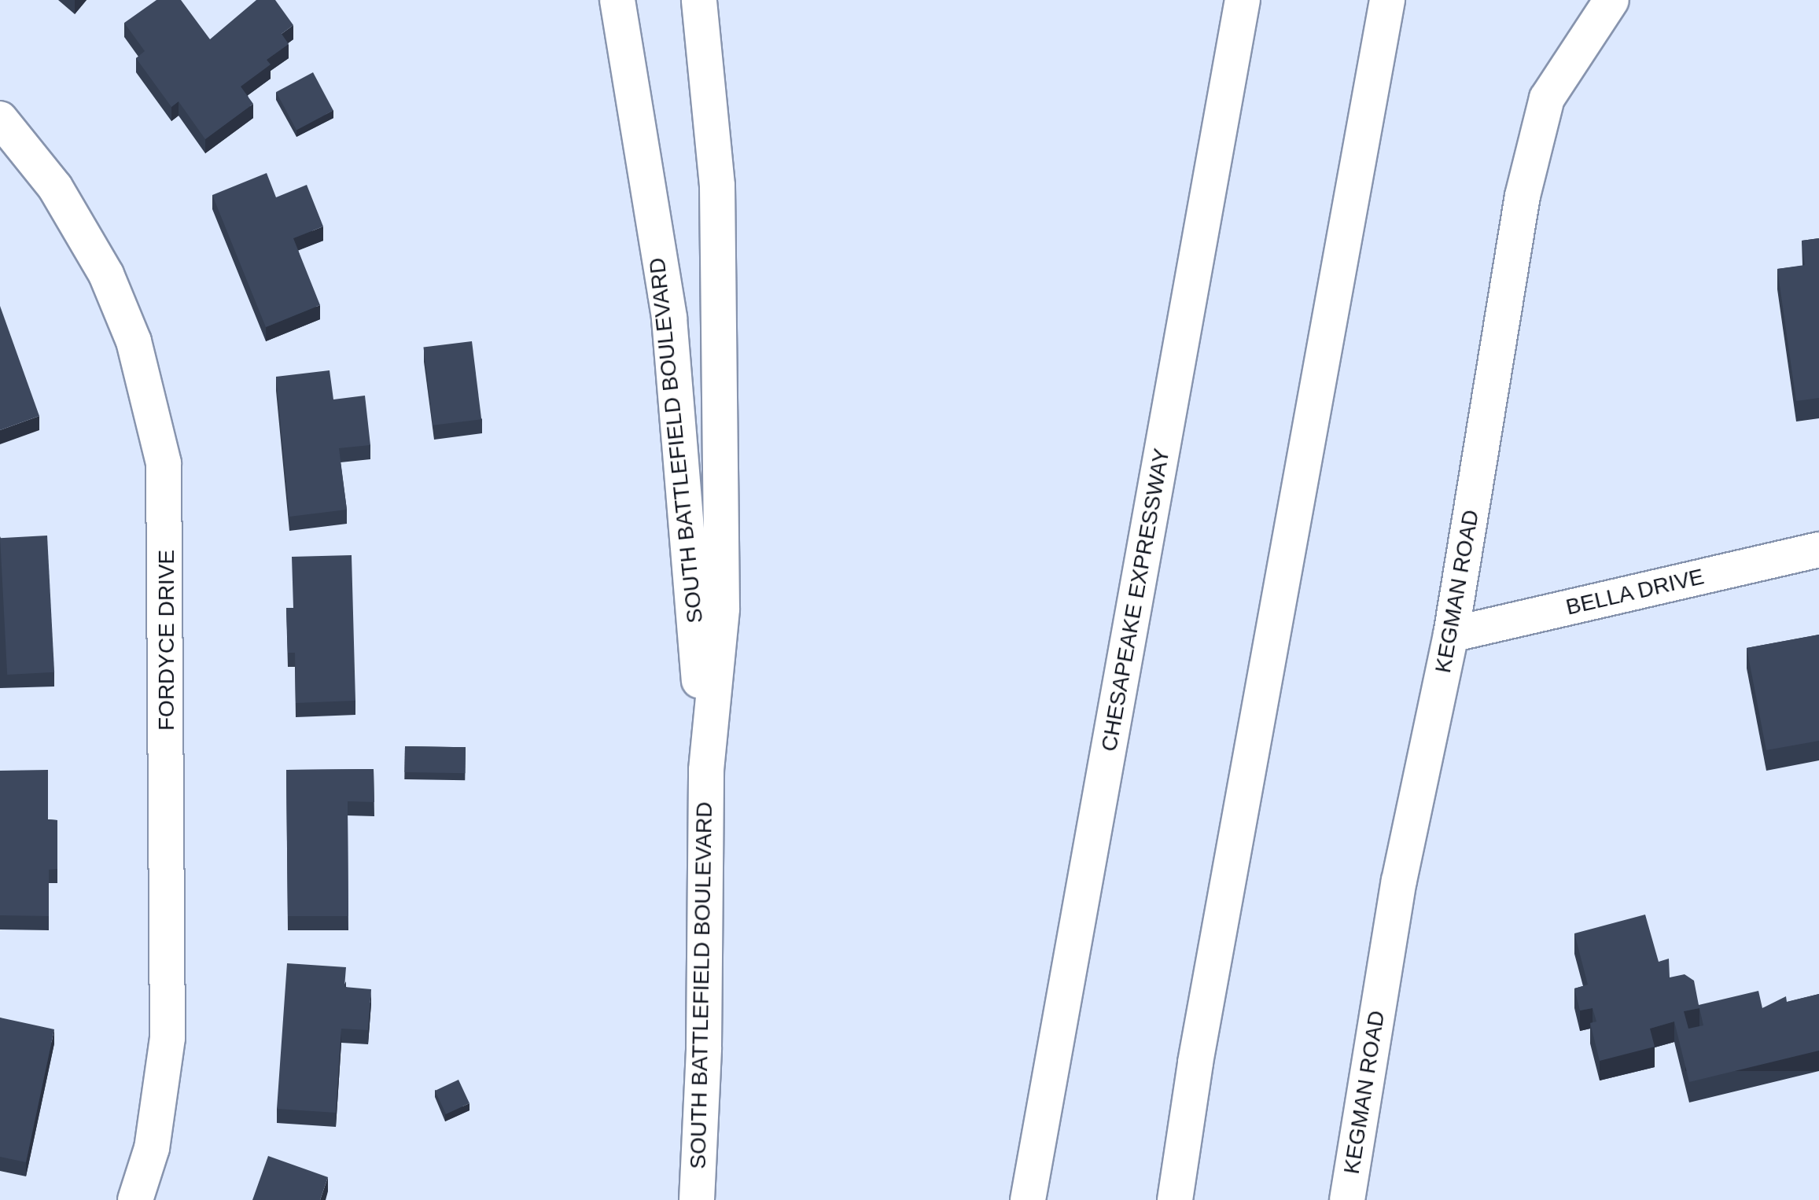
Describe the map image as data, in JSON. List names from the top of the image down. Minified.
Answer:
{"streets":{"main road":["SOUTH BATTLEFIELD BOULEVARD","KEGMAN ROAD","BELLA DRIVE","CHESAPEAKE EXPRESSWAY","FORDYCE DRIVE"]},"crossings":[["KEGMAN ROAD","BELLA DRIVE"]]}
